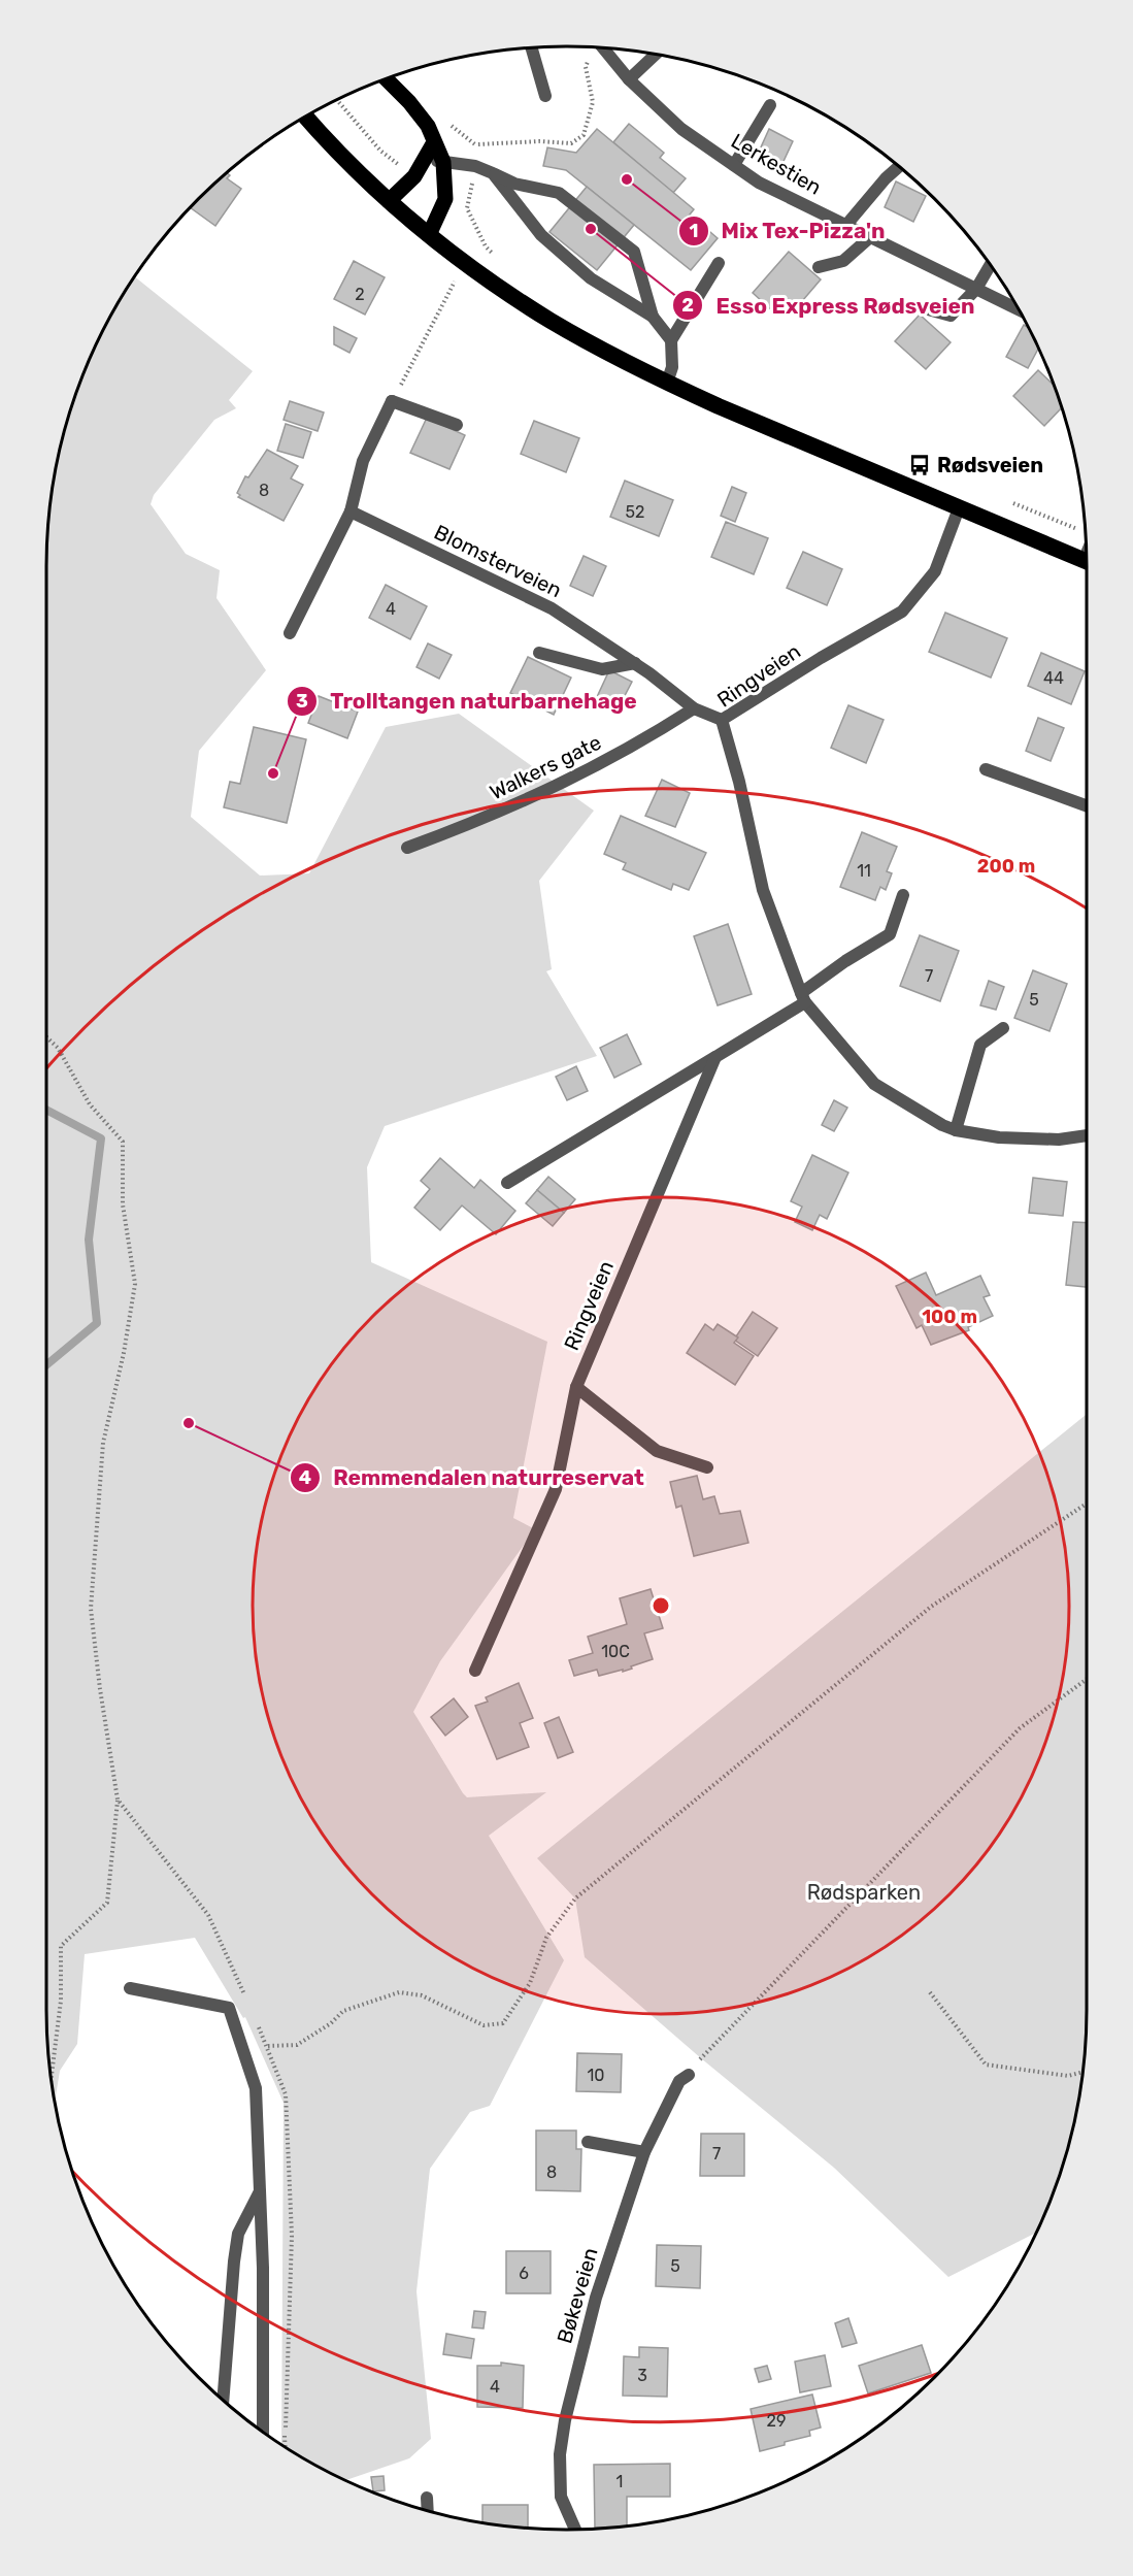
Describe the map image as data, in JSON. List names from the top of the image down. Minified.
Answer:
{"streets":{"street":["Lerkestien","Blomsterveien","Ringveien","Walkers gate","Bøkeveien"]},"crossings":[["Blomsterveien","Ringveien"],["Blomsterveien","Walkers gate"]],"parks":["Rødsparken"],"places":{"other":["Mix Tex-Pizza'n","Esso Express Rødsveien","Trolltangen naturbarnehage","Remmendalen naturreservat"],"bus stop":["Rødsveien"]},"house_numbers":["2","8","52","4","44","11","7","5","10C","10","7","8","5","6","3","4","29","1"],"rings":["200 m","100 m"]}
